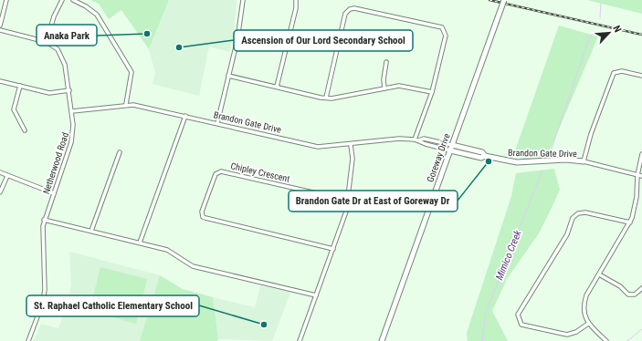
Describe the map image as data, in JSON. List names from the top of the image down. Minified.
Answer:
{"streets":{"main road":["Brandon Gate Drive","Goreway Drive"],"street":["Netherwood Road","Chipley Crescent"]},"crossings":[["Brandon Gate Drive","Goreway Drive"],["Brandon Gate Drive","Netherwood Road"]],"water":["Mimico Creek"],"places":["Anaka Park","Ascension of Our Lord Secondary School","Brandon Gate Dr at East of Goreway Dr","St. Raphael Catholic Elementary School"],"north":"top right"}
